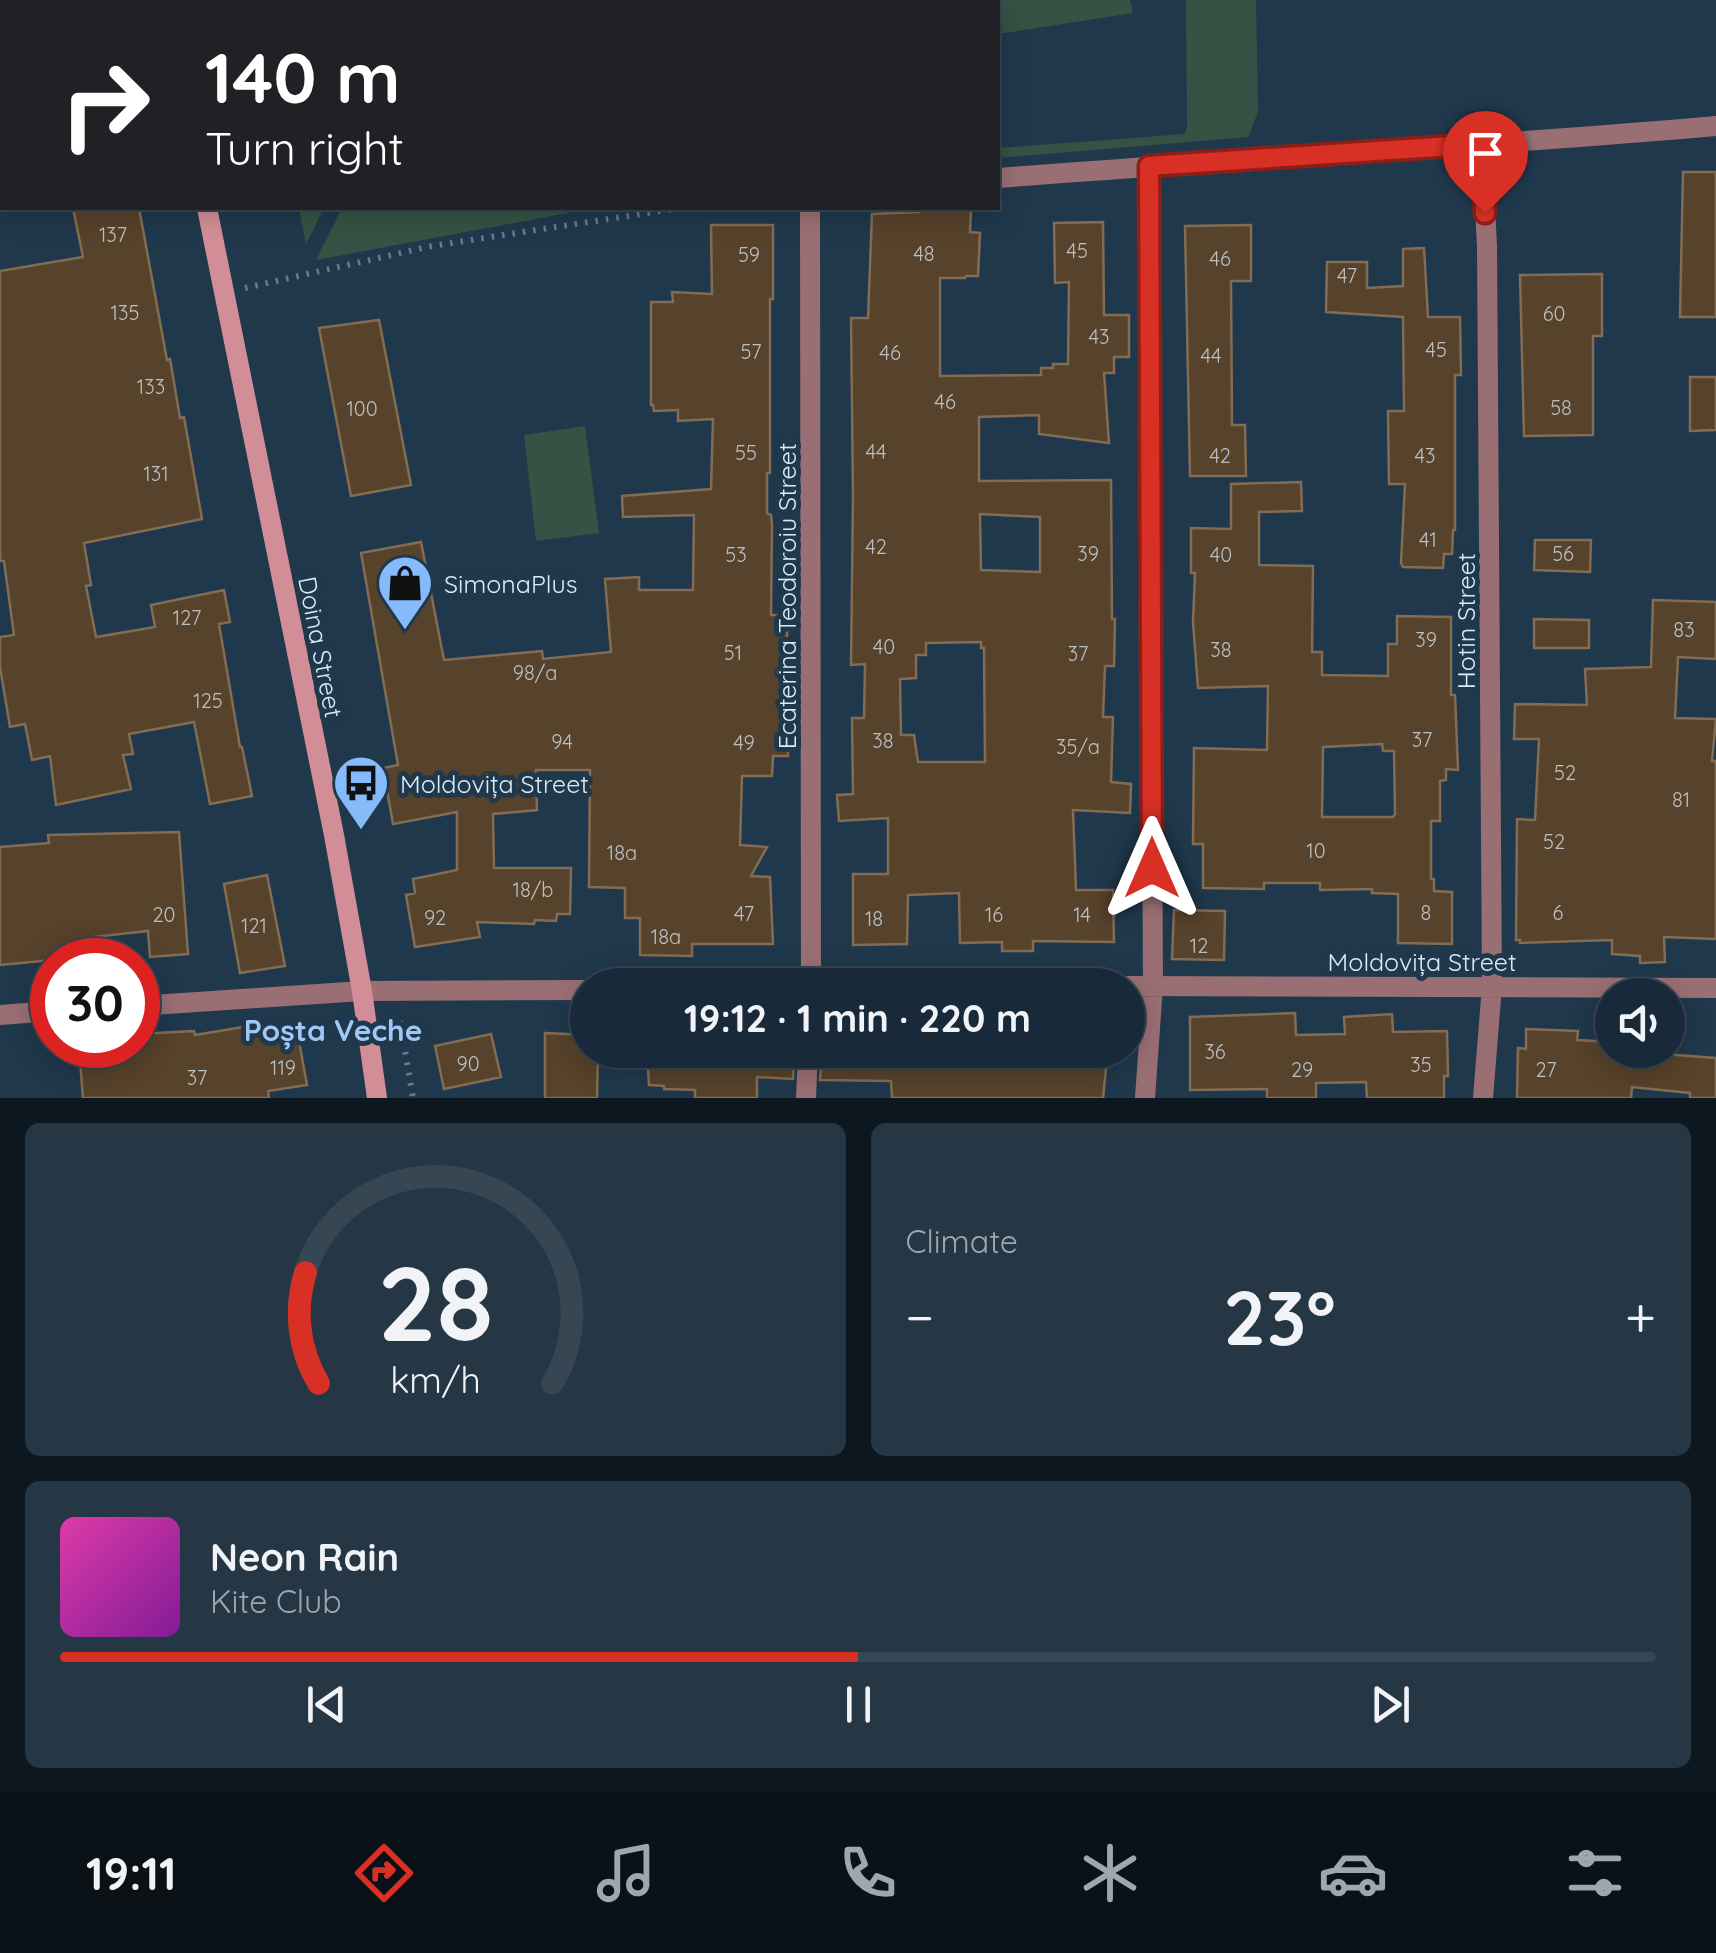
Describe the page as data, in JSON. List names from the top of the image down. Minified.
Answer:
{"streets":{"main road":["Doina Street"],"street":["Ecaterina Teodoroiu Street","Hotin Street","Moldovița Street"]},"crossings":[["Hotin Street","Moldovița Street"]],"districts":["Poșta Veche"],"places":{"shop":["SimonaPlus"],"bus stop":["Moldovița Street"]},"house_numbers":["137","45","48","59","46","47","135","60","43","45","57","46","44","133","46","58","100","44","55","42","43","131","41","42","39","56","53","40","127","83","39","40","38","51","37","98/a","125","37","38","94","49","35/a","52","81","52","10","18a","18/b","8","6","47","20","16","14","92","18","121","18a","12","36","90","35","119","29","27","37"],"page":{"turn":["140 m","Turn right"],"limit":"30","trip":"19:12 · 1 min · 220 m","tile":"Climate","heat":["−","23°","+"],"song":["Neon Rain","Kite Club"],"tabs":"19:11","gauge":["28","km/h"]}}
